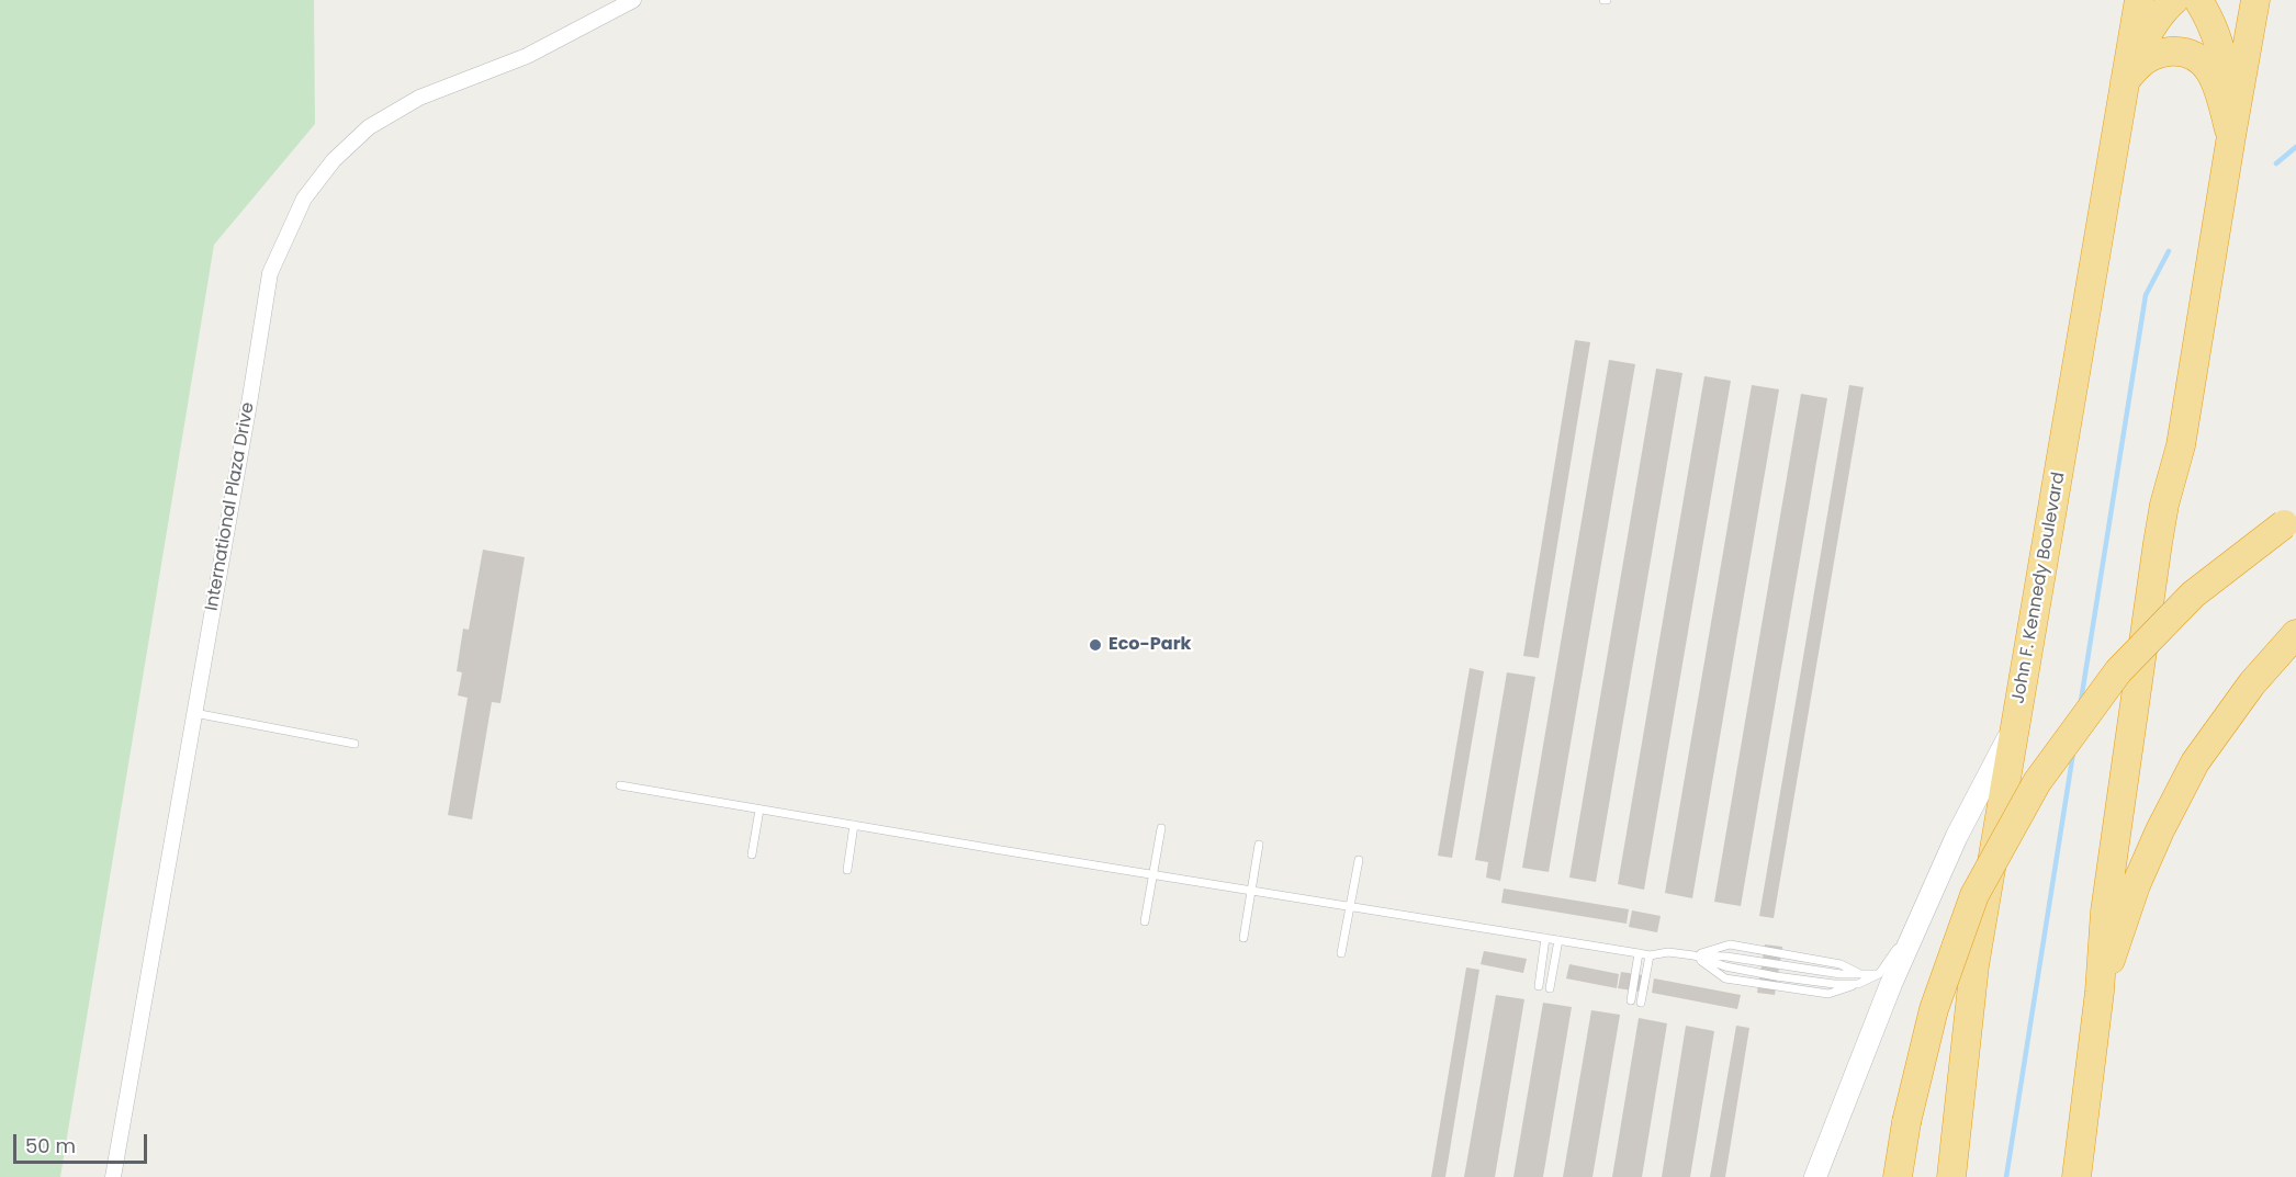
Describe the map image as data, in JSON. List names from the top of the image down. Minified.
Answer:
{"streets":{"highway":["John F. Kennedy Boulevard"],"street":["International Plaza Drive"]},"places":["Eco-Park"],"scale_bar":"50 m"}
